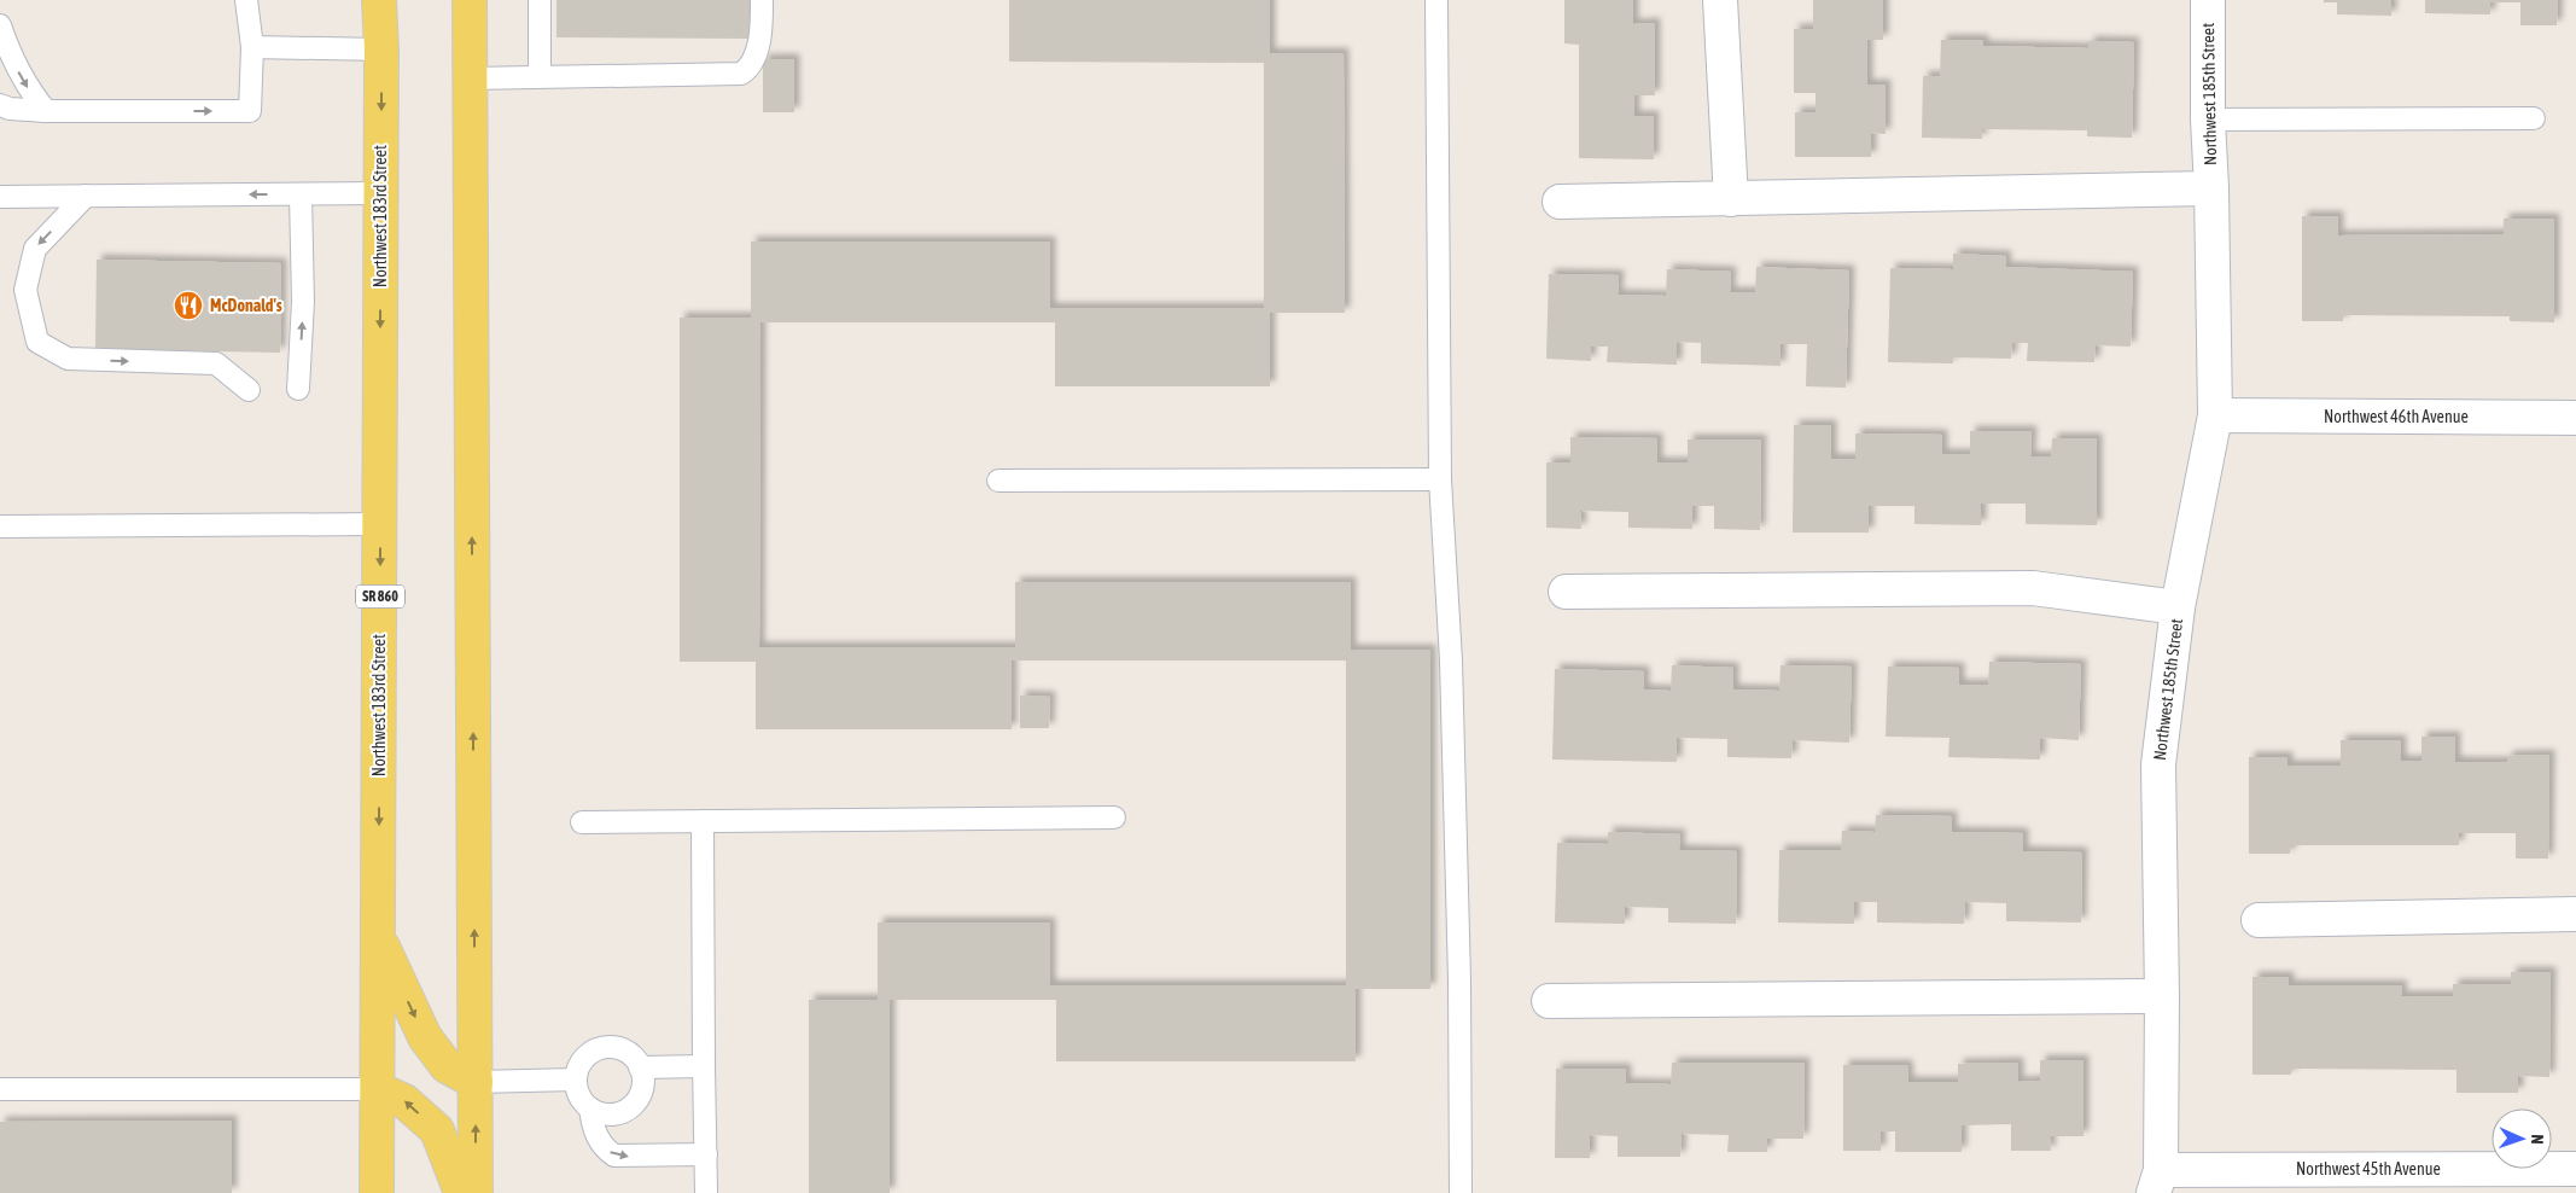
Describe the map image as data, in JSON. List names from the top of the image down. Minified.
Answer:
{"streets":{"main road":["Northwest 183rd Street","SR 860"],"street":["Northwest 185th Street","Northwest 46th Avenue","Northwest 45th Avenue"]},"crossings":[["Northwest 185th Street","Northwest 46th Avenue"],["Northwest 185th Street","Northwest 45th Avenue"]],"places":{"restaurant":["McDonald's"]},"north":"right"}
